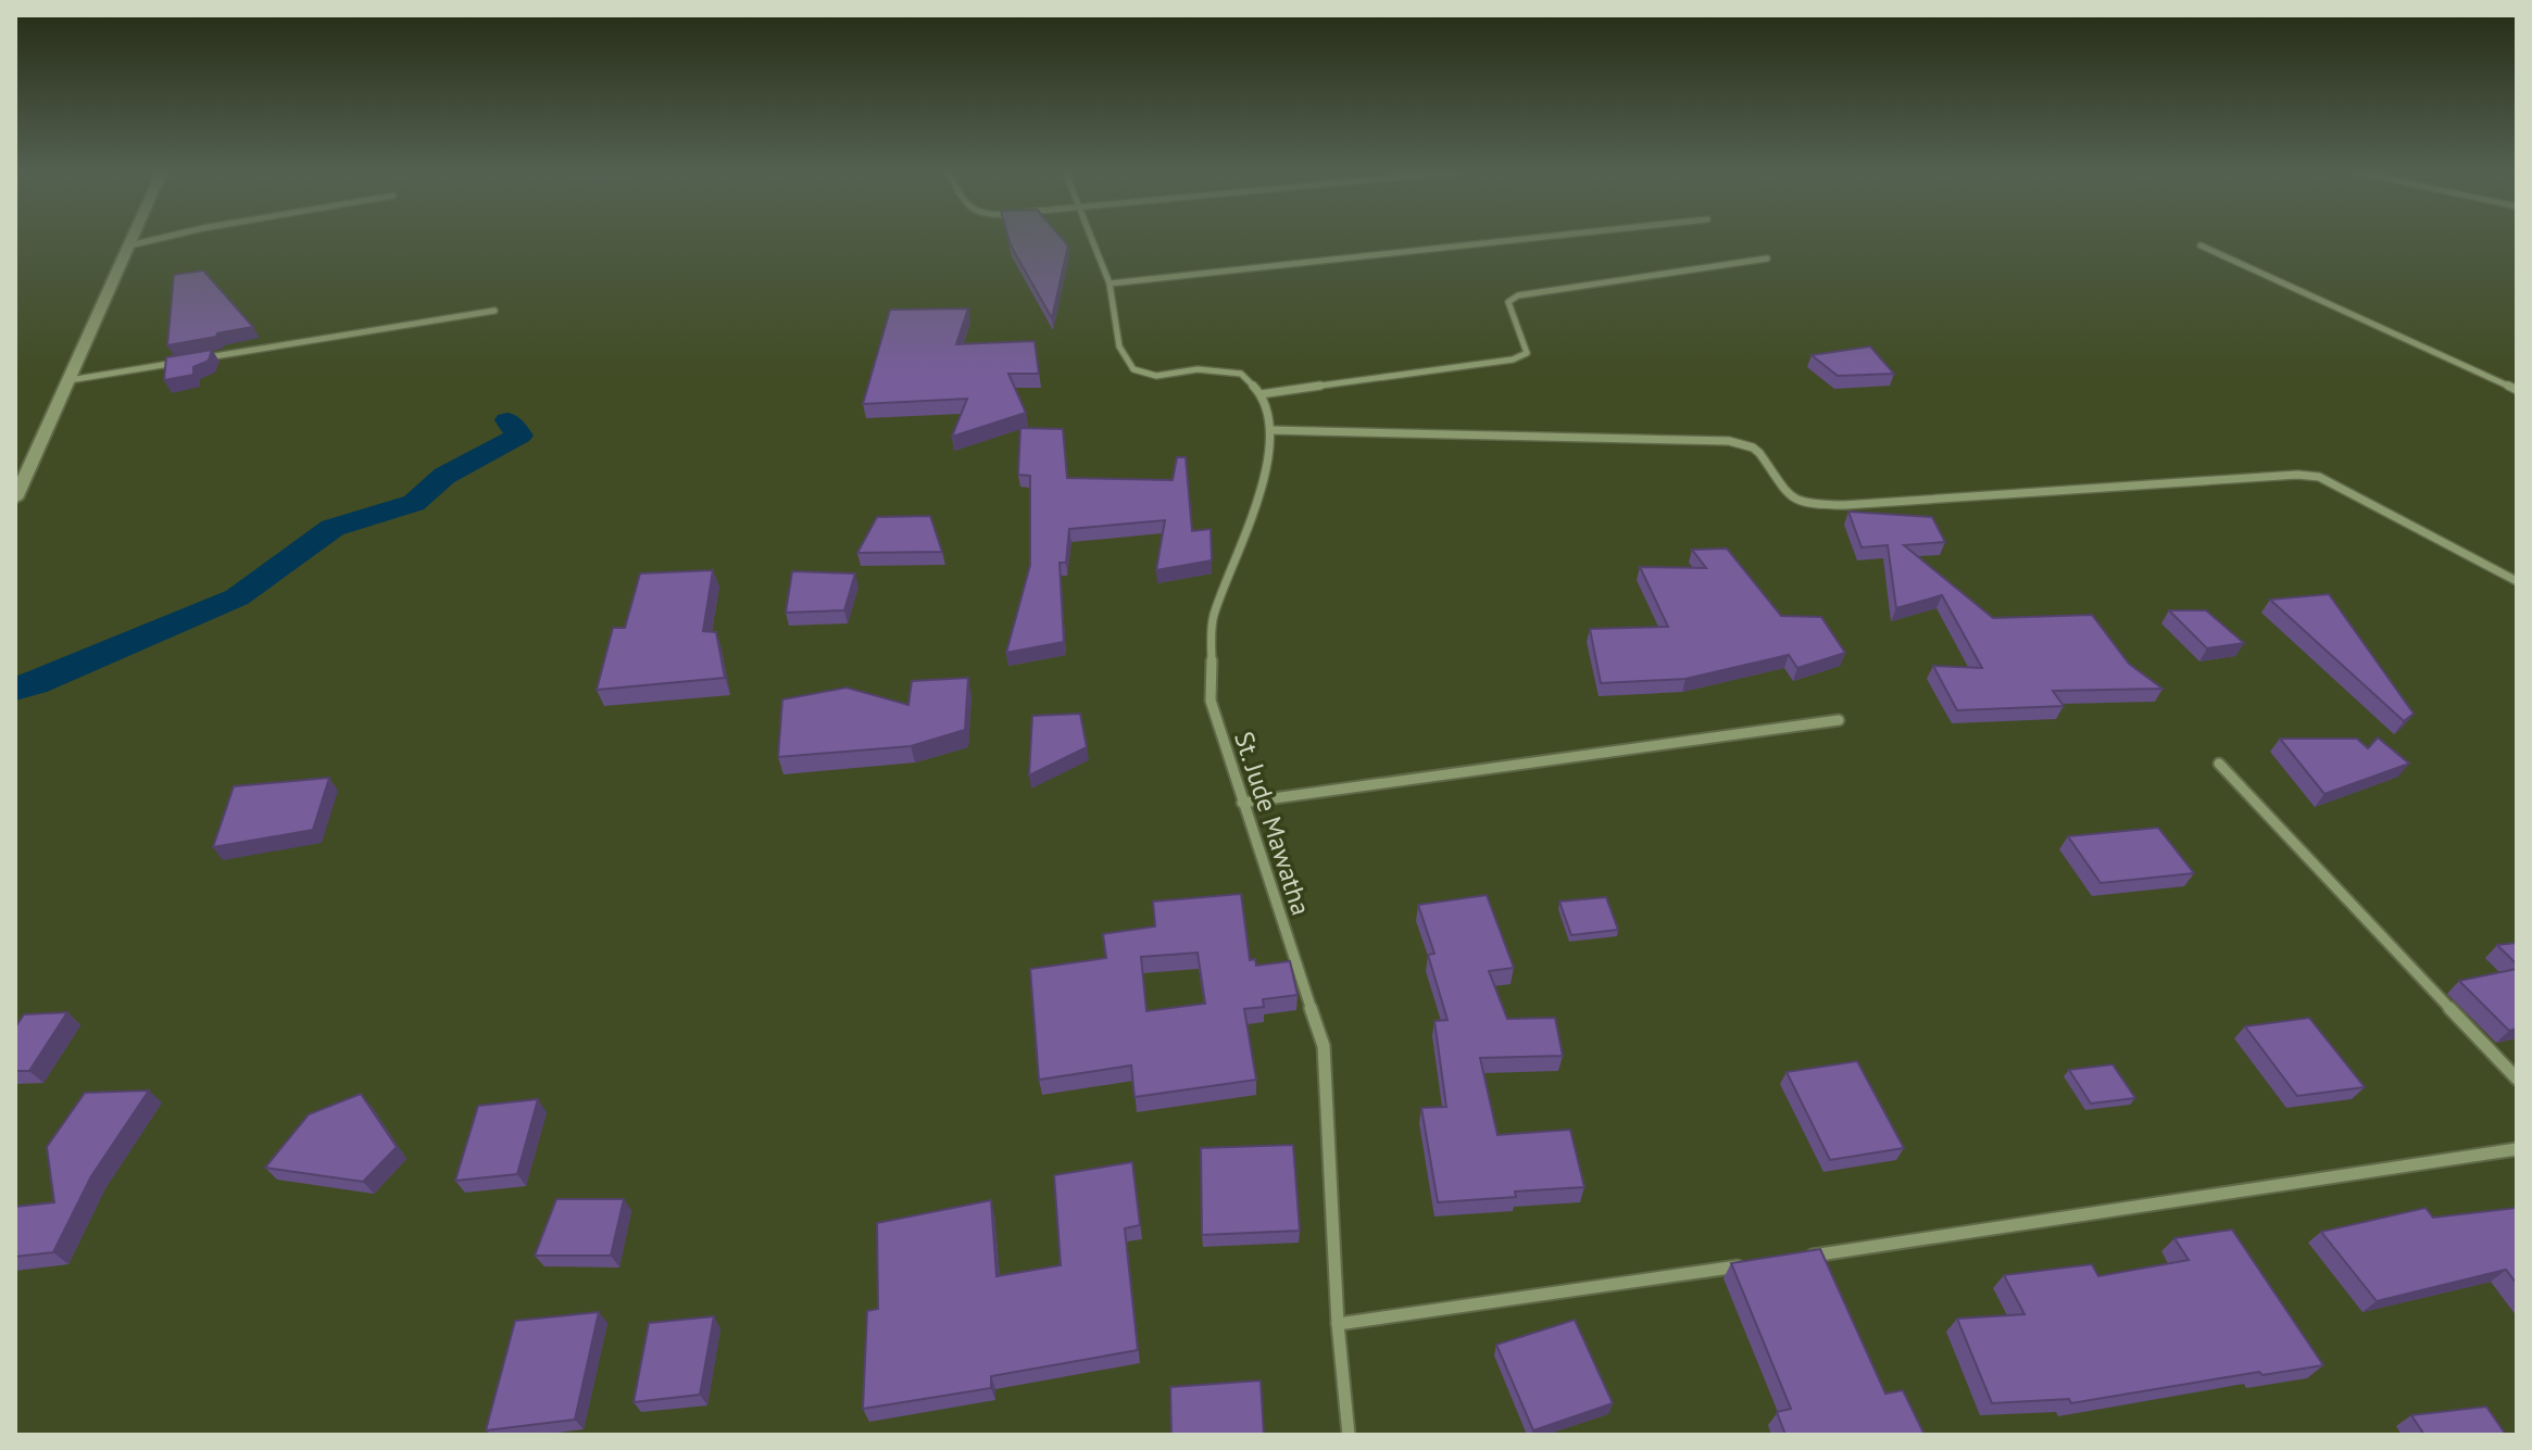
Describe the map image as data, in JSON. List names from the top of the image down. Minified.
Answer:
{"streets":{"street":["St. Jude Mawatha"]}}
